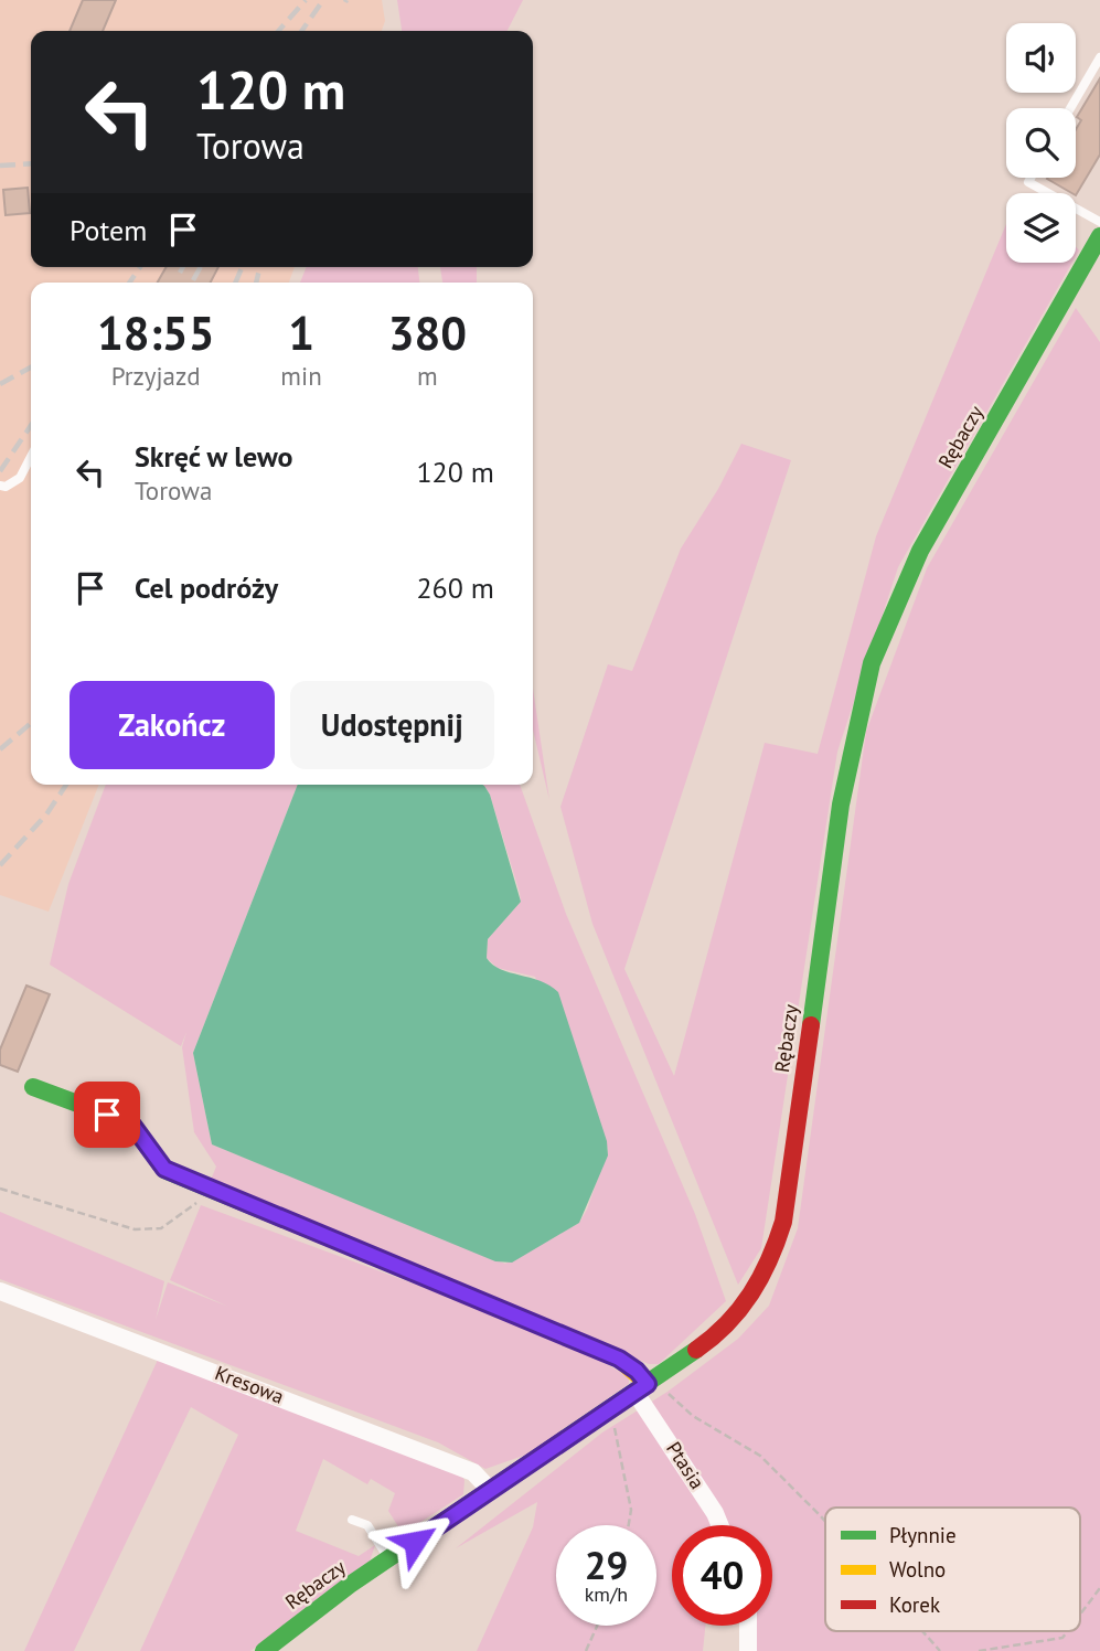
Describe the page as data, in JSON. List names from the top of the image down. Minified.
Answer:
{"streets":{"street":["Rębaczy","Kresowa","Ptasia"]},"crossings":[["Rębaczy","Kresowa"],["Rębaczy","Ptasia"]],"legend":["Płynnie","Wolno","Korek"],"page":{"turn":["120 m","Torowa"],"then":"Potem","eta":["18:55","Przyjazd","1","min","380","m"],"list":[{"name":"Skręć w lewo","note":"Torowa","value":"120 m"},{"name":"Cel podróży","value":"260 m"}],"buttons":["Zakończ","Udostępnij"],"speed":"29 km/h","limit":"40"}}
